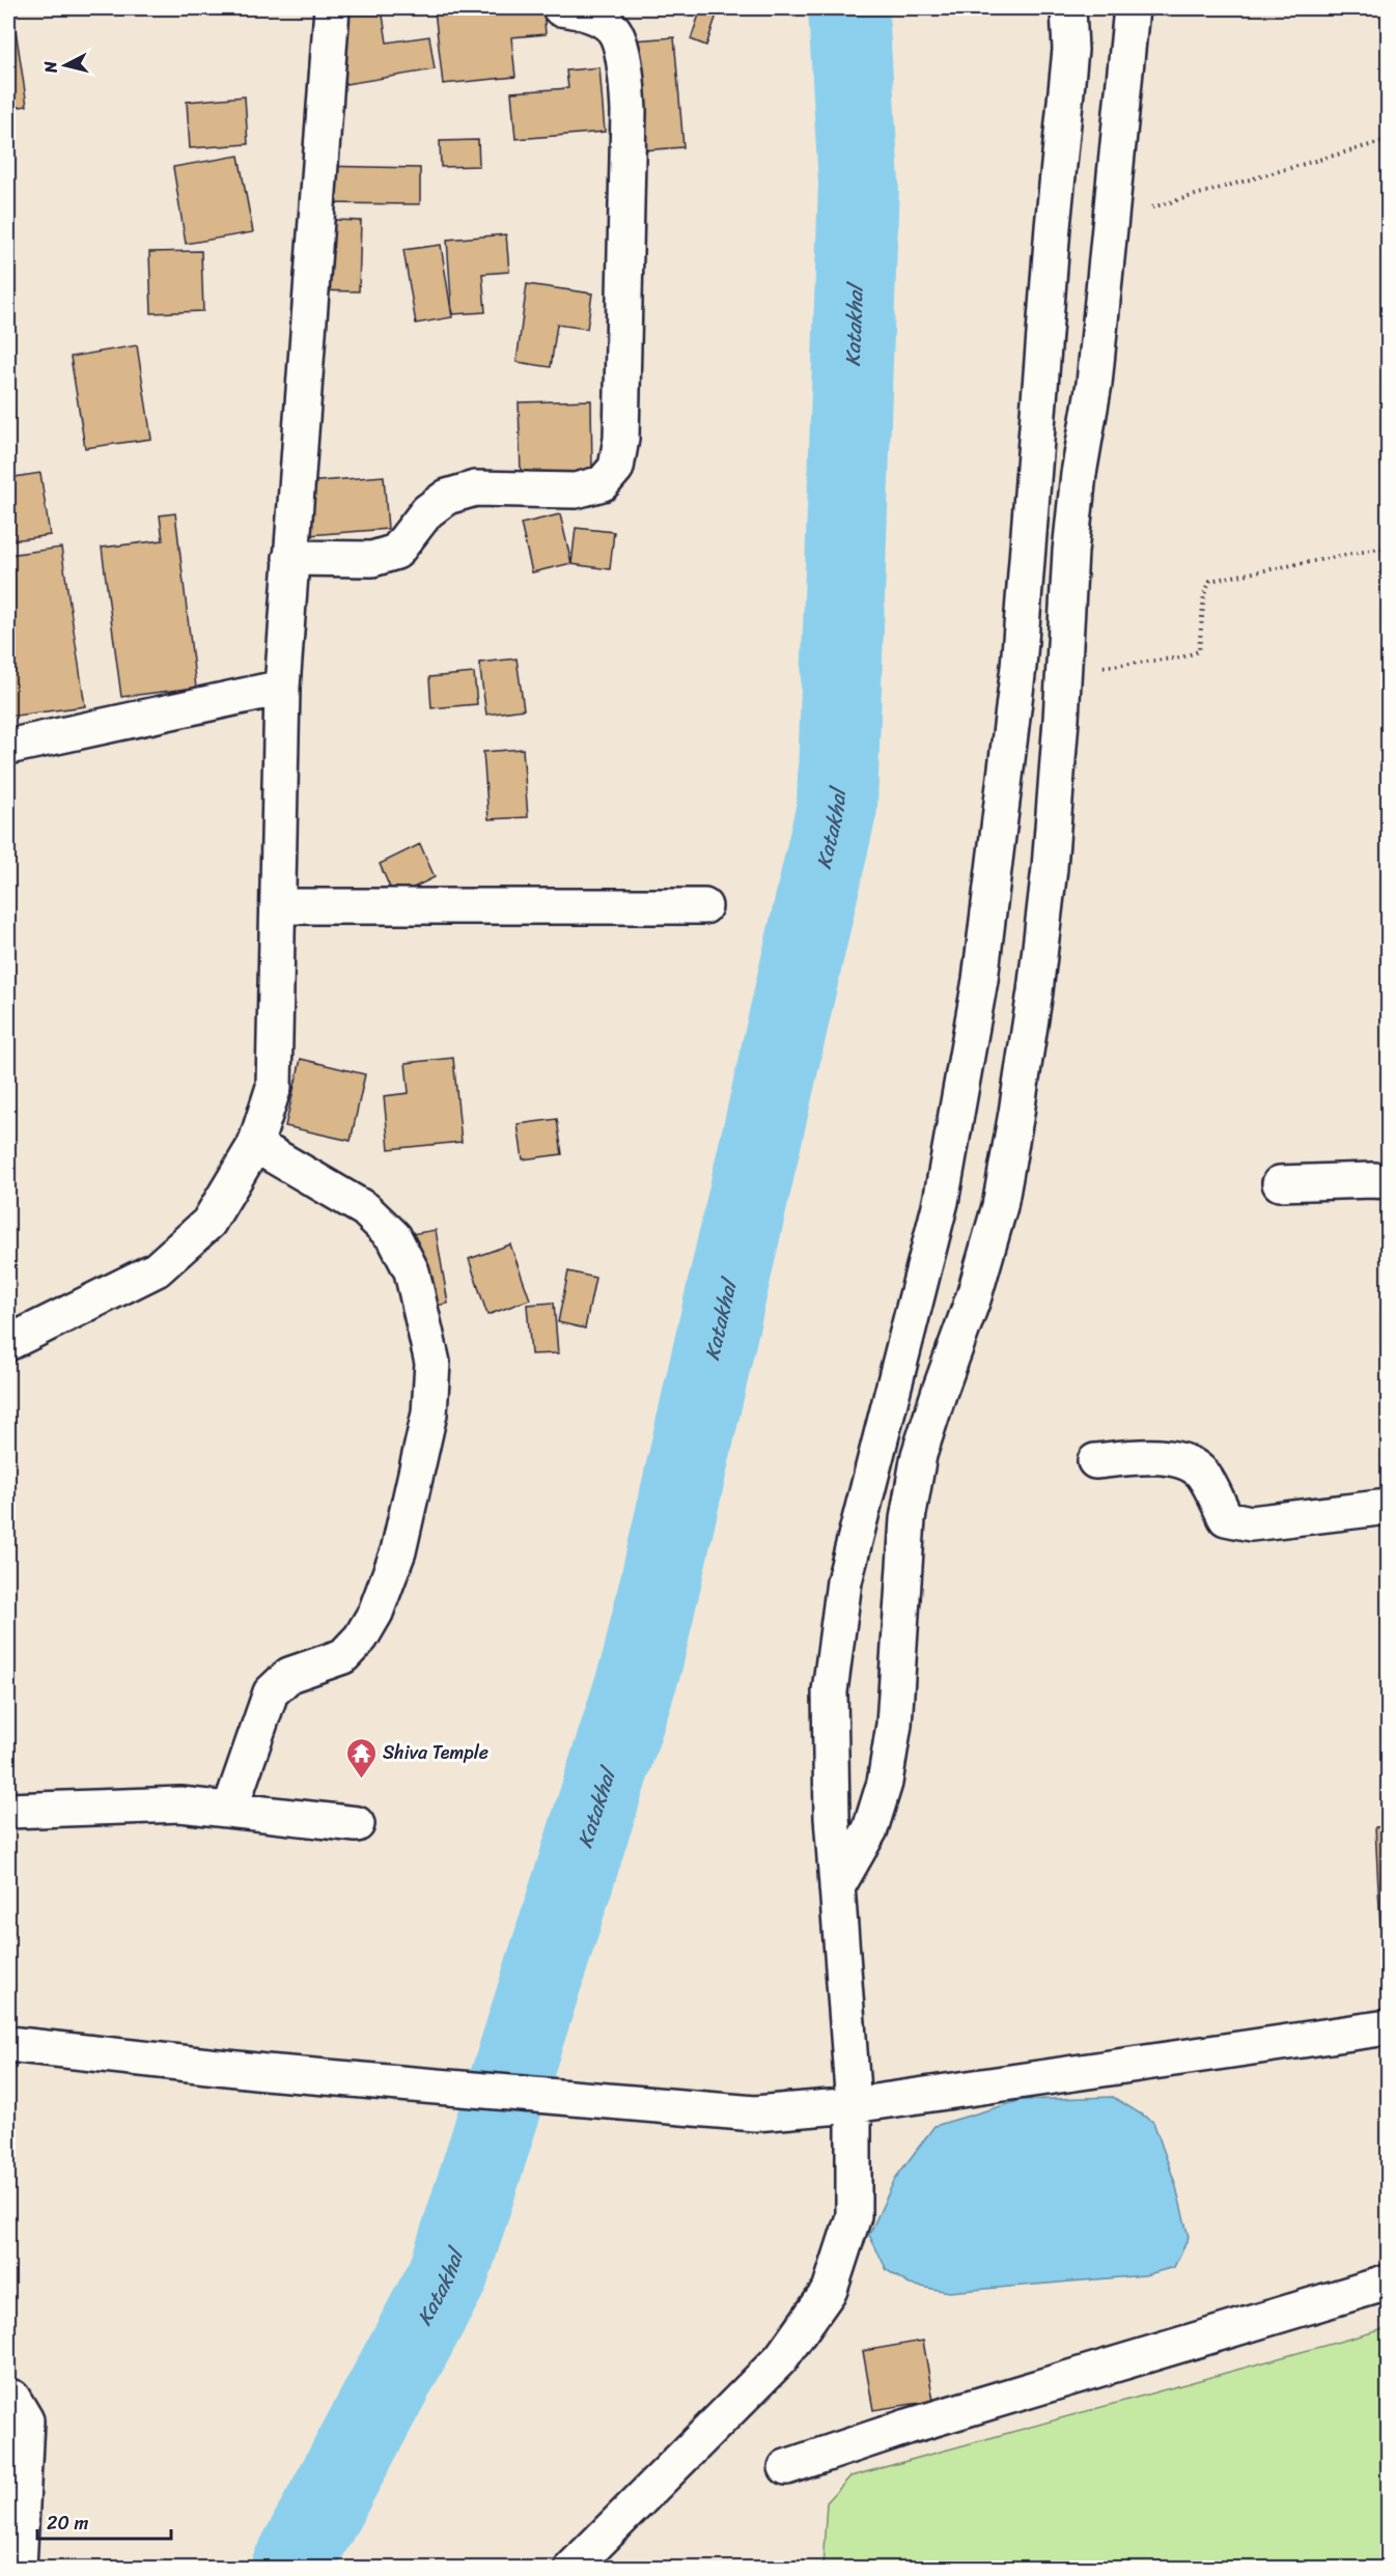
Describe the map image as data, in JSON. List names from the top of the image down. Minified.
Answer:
{"water":["Katakhal"],"places":{"temple":["Shiva Temple"]},"scale_bar":"20 m","north":"left"}
